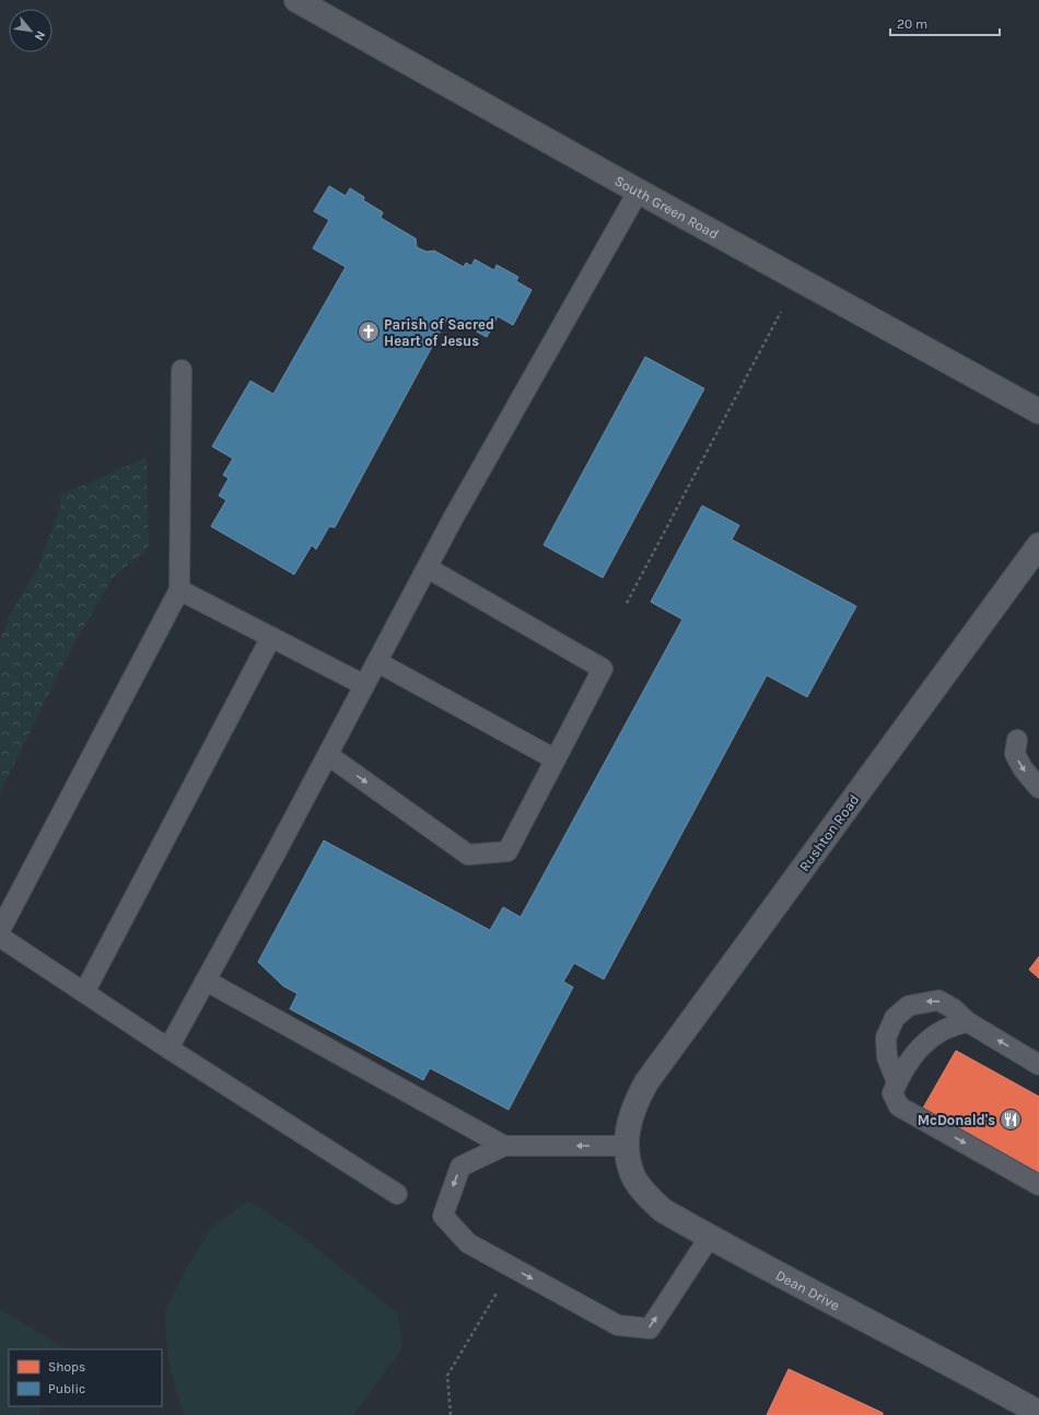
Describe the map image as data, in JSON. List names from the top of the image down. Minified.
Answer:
{"streets":{"main road":["South Green Road"],"street":["Rushton Road","Dean Drive"]},"crossings":[["Rushton Road","Dean Drive"]],"places":{"church":["Parish of Sacred Heart of Jesus"],"restaurant":["McDonald's"]},"legend":["Shops","Public"],"scale_bar":"20 m","north":"bottom right"}
